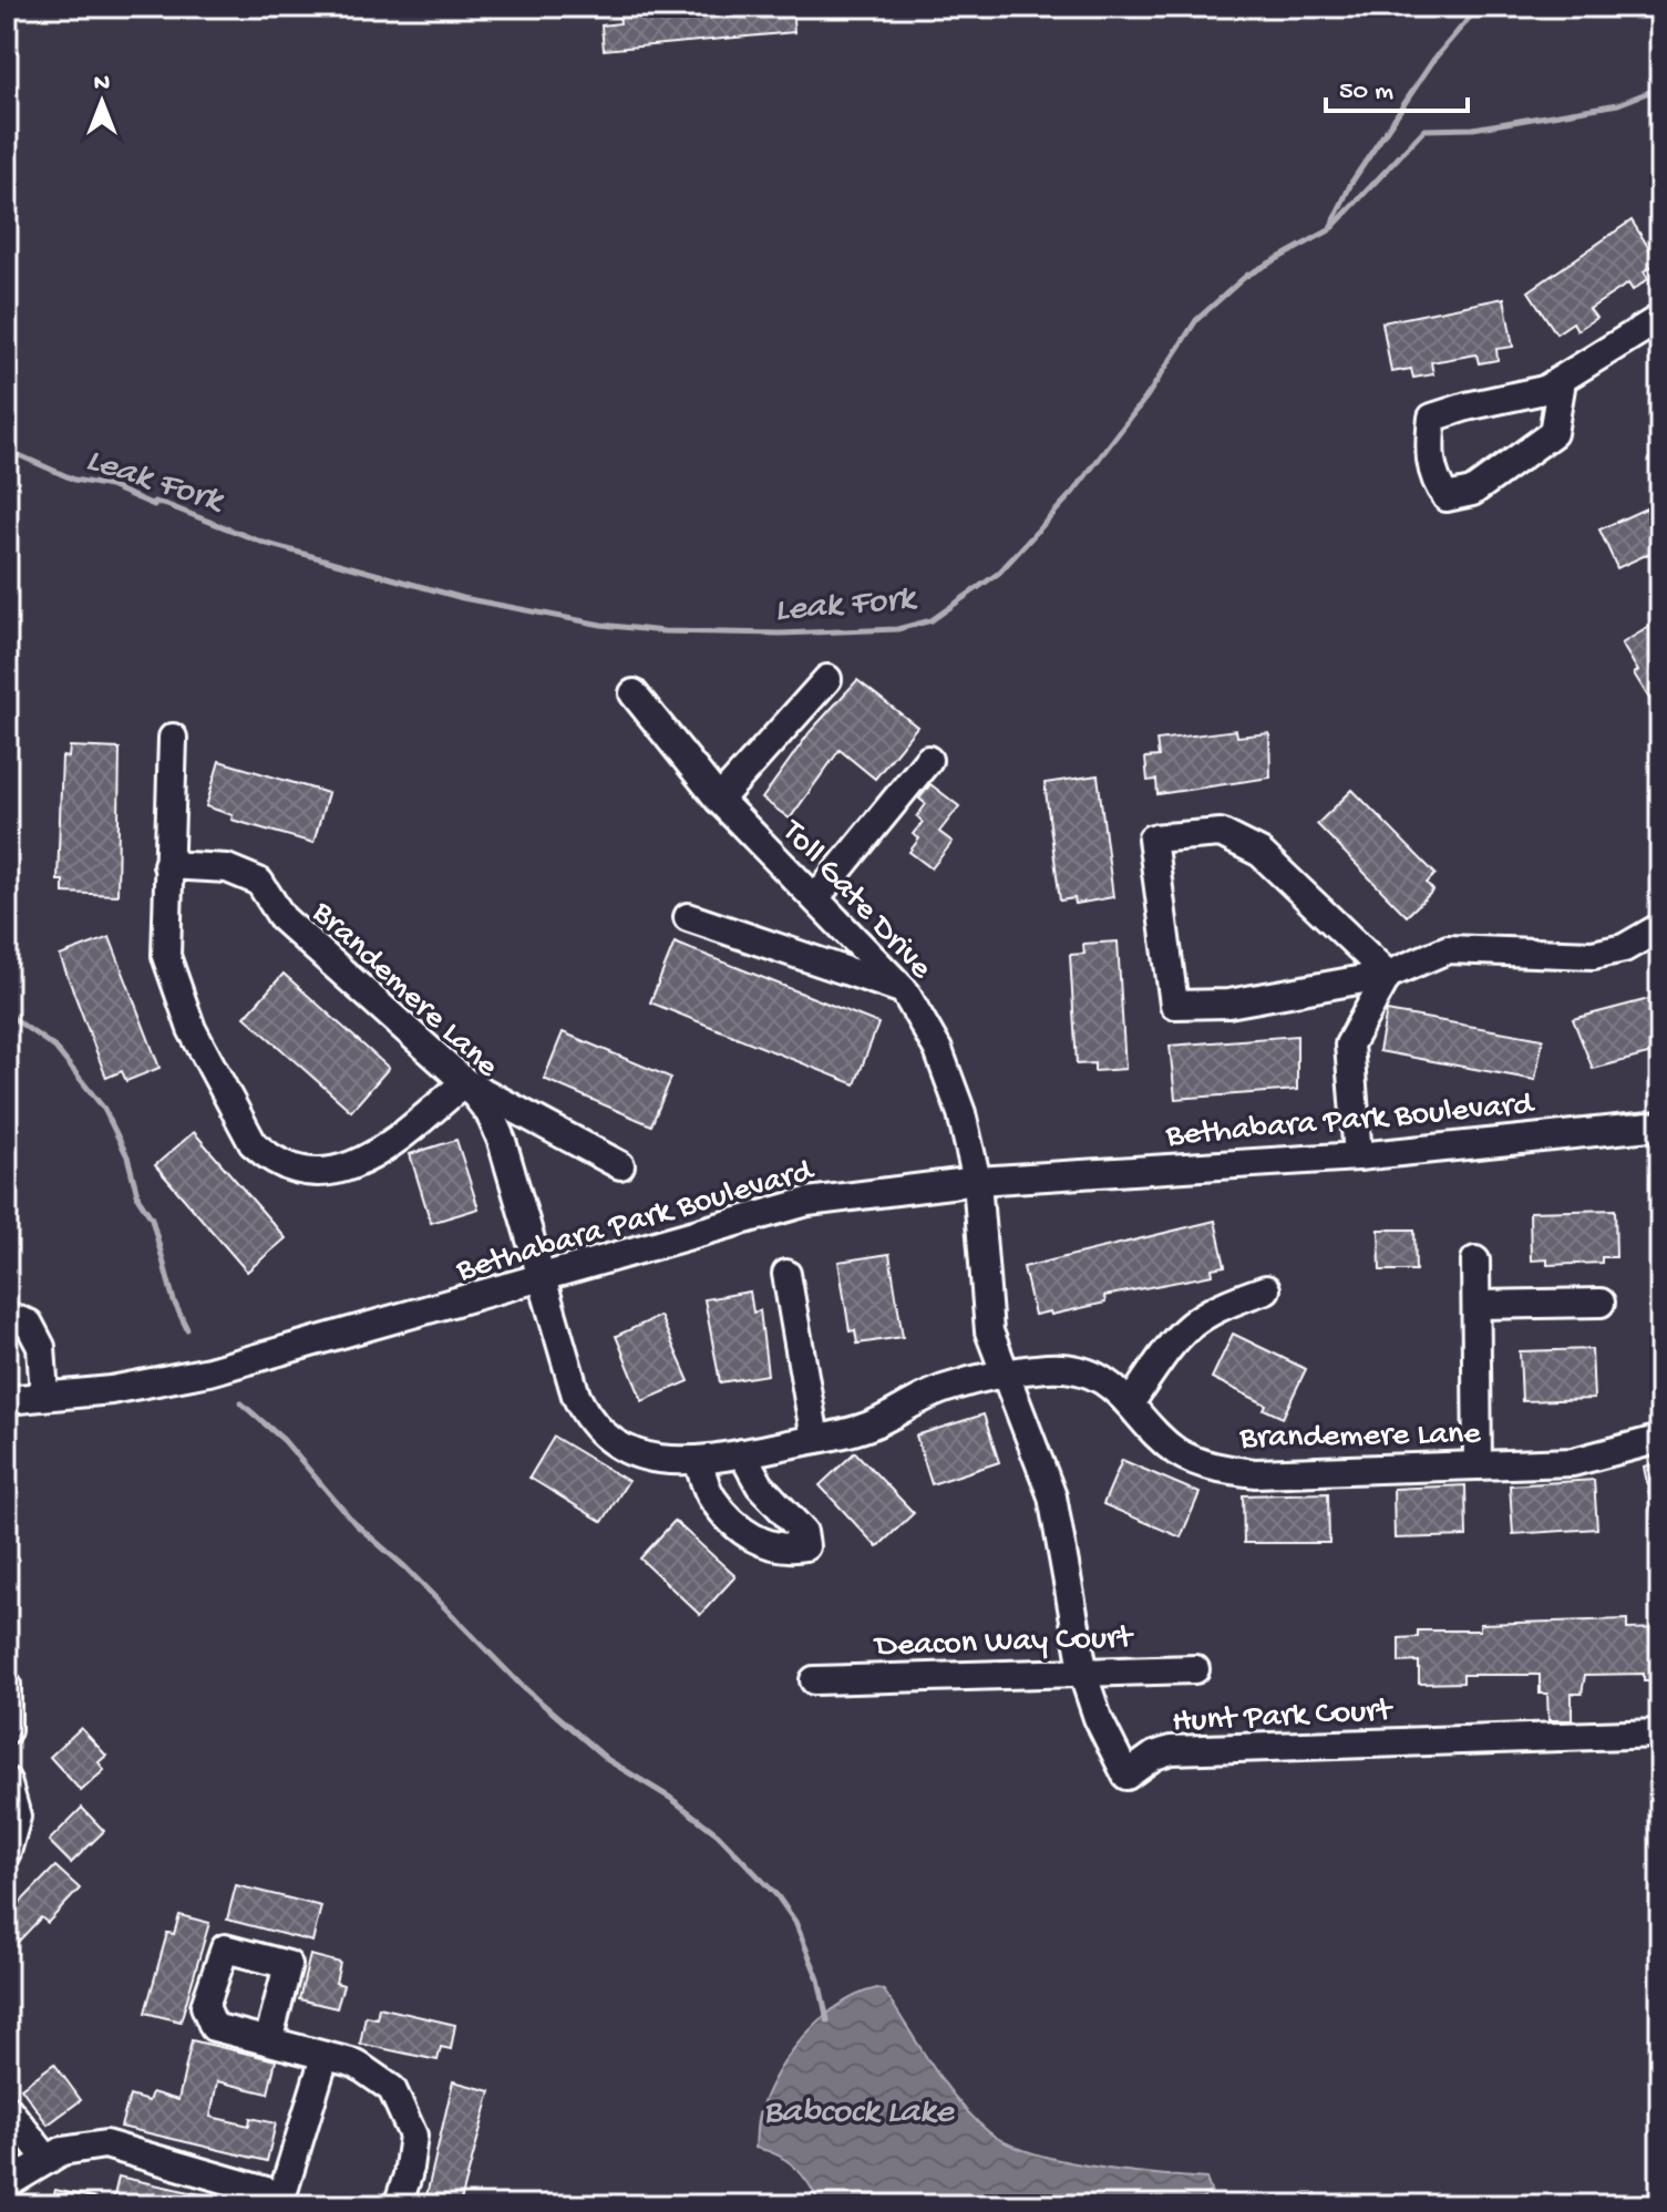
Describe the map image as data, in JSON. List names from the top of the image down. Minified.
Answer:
{"streets":{"street":["Toll Gate Drive","Brandemere Lane","Bethabara Park Boulevard","Deacon Way Court","Hunt Park Court"]},"crossings":[["Toll Gate Drive","Brandemere Lane"],["Toll Gate Drive","Bethabara Park Boulevard"],["Toll Gate Drive","Hunt Park Court"],["Brandemere Lane","Bethabara Park Boulevard"],["Brandemere Lane","Hunt Park Court"],["Deacon Way Court","Hunt Park Court"]],"water":["Leak Fork","Babcock Lake"],"scale_bar":"50 m","north":"top"}
